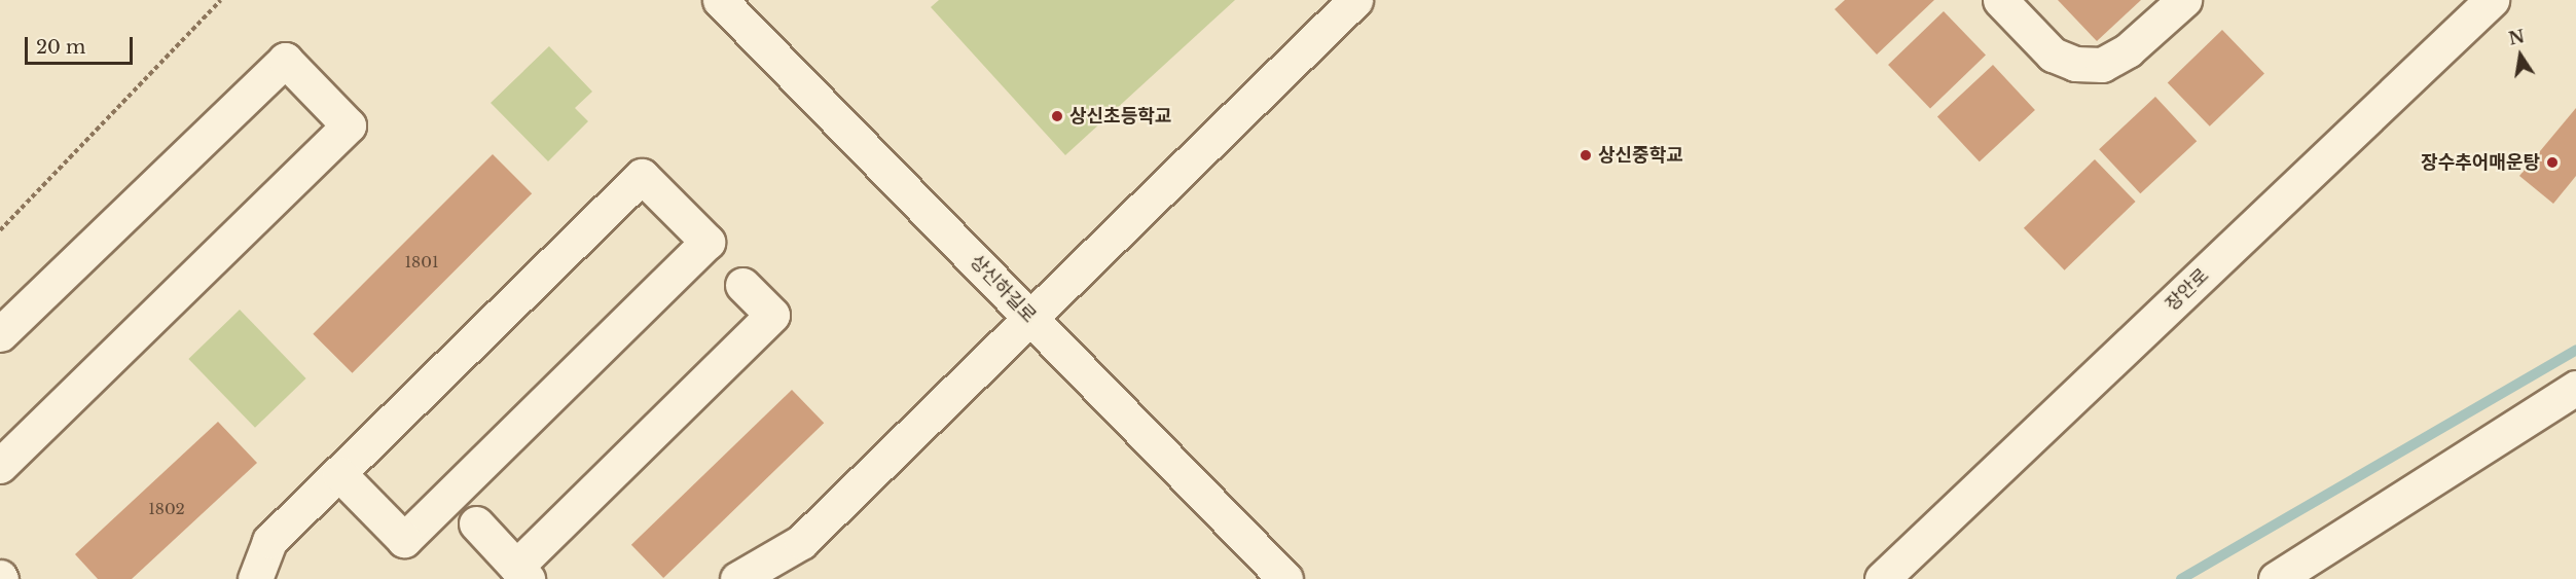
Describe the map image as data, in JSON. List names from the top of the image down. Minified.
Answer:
{"streets":{"street":["상신하길로","장안로"]},"places":["상신초등학교","상신중학교","장수추어매운탕"],"house_numbers":["1801","1802"],"scale_bar":"20 m","north":"top"}
